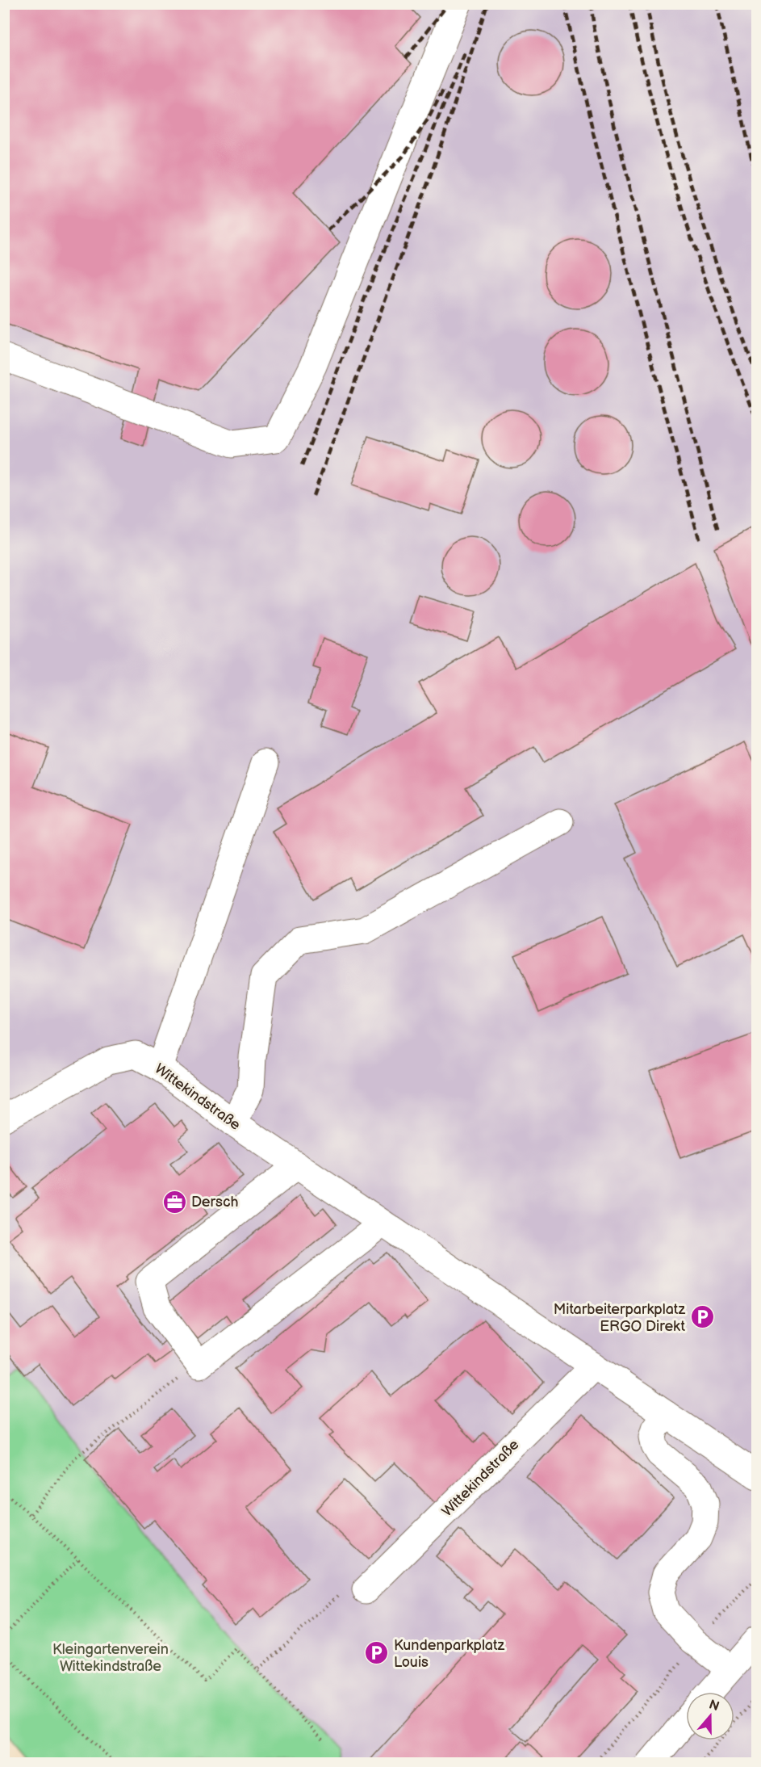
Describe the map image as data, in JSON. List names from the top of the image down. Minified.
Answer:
{"streets":{"street":["Wittekindstraße"]},"parks":["Kleingartenverein Wittekindstraße"],"places":{"office":["Dersch"],"parking":["Mitarbeiterparkplatz ERGO Direkt","Kundenparkplatz Louis"]},"north":"top"}
